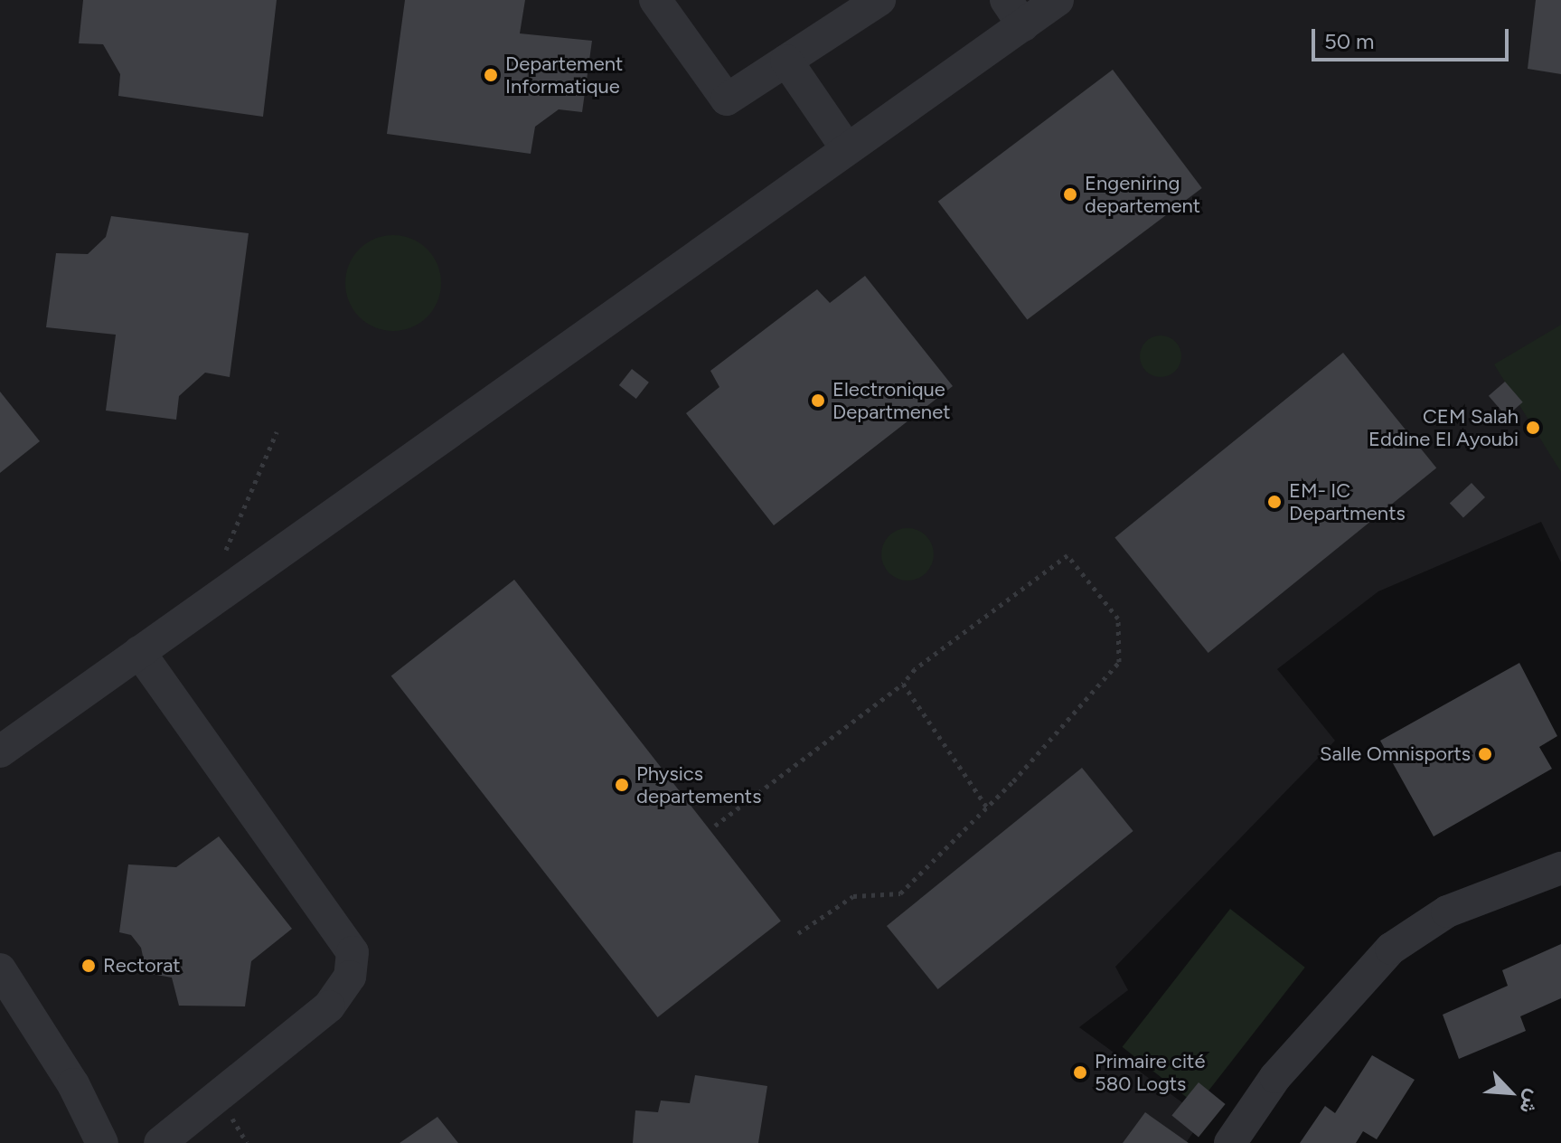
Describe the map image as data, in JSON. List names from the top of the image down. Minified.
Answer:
{"places":["Departement Informatique","Engeniring departement","Electronique Departmenet","CEM Salah Eddine El Ayoubi","EM- IC Departments","Salle Omnisports","Physics departements","Rectorat","Primaire cité 580 Logts"],"scale_bar":"50 m","north":"bottom right"}
